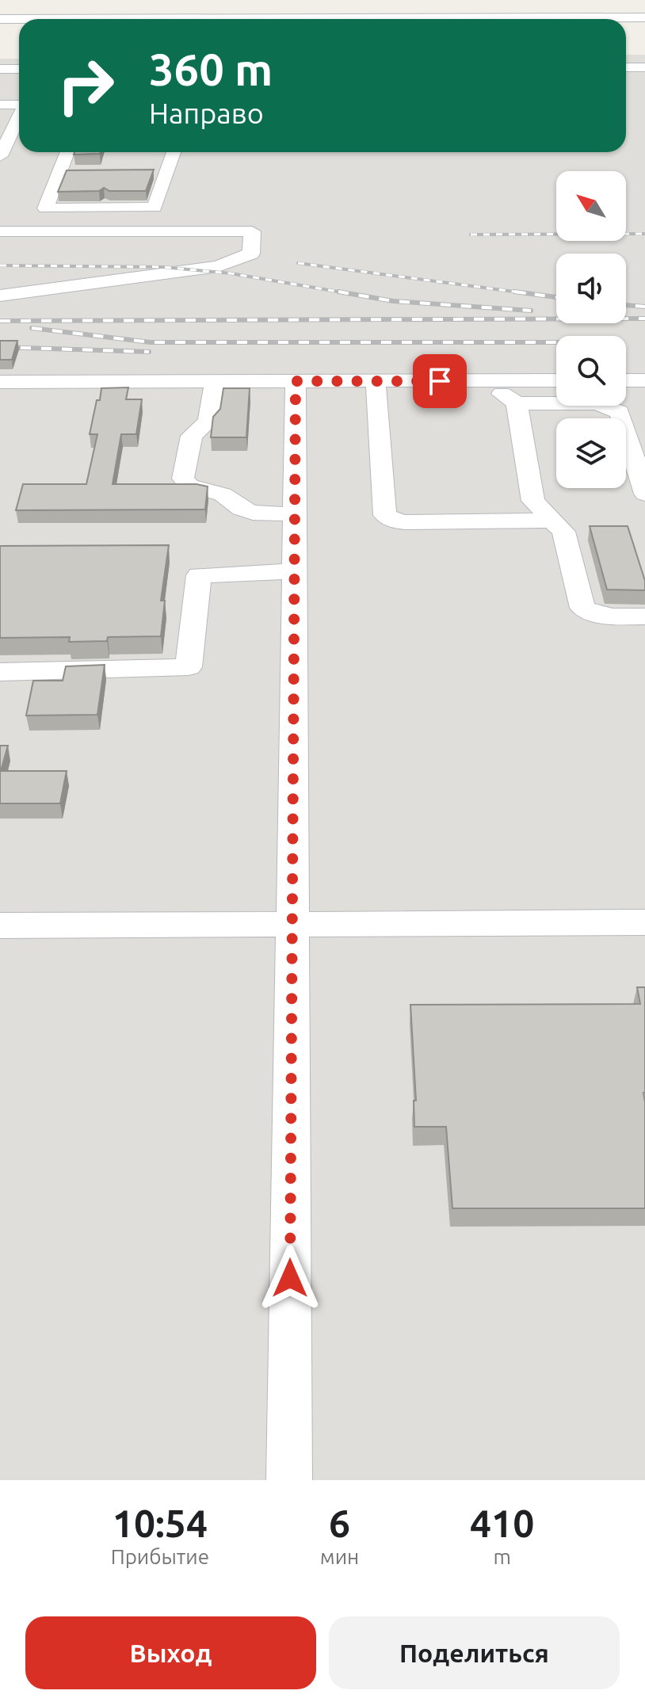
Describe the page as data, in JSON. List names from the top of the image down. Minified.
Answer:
{"north":"top left","page":{"turn":["360 m","Направо"],"eta":["10:54","Прибытие","6","мин","410","m"],"buttons":["Выход","Поделиться"]}}
